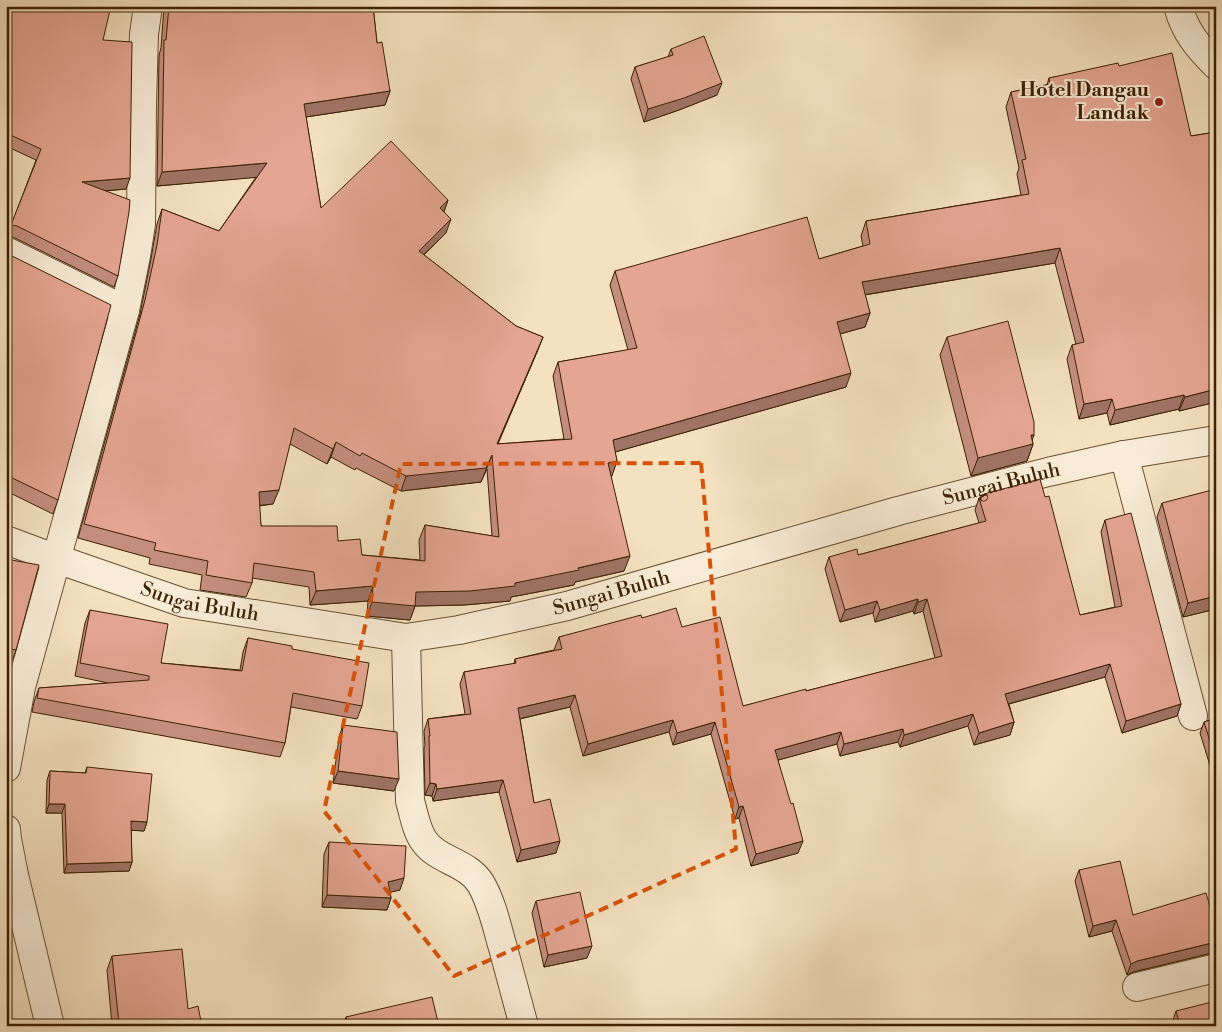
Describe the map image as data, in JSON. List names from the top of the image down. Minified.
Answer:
{"streets":{"street":["Sungai Buluh"]},"places":["Hotel Dangau Landak"]}
